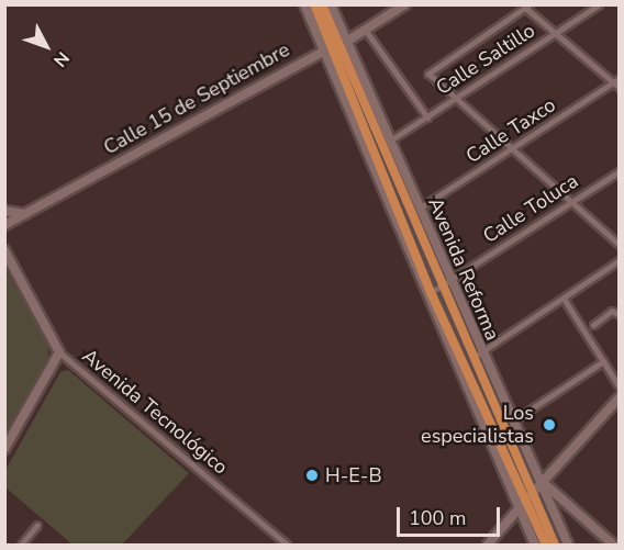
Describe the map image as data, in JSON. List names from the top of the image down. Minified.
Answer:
{"streets":{"main road":["Avenida Reforma"],"street":["Calle Saltillo","Calle 15 de Septiembre","Calle Taxco","Calle Toluca","Avenida Tecnológico"]},"crossings":[["Calle Saltillo","Avenida Reforma"],["Calle 15 de Septiembre","Avenida Reforma"],["Calle Taxco","Avenida Reforma"],["Calle Toluca","Avenida Reforma"]],"places":["Los especialistas","H-E-B"],"scale_bar":"100 m","north":"bottom right"}
